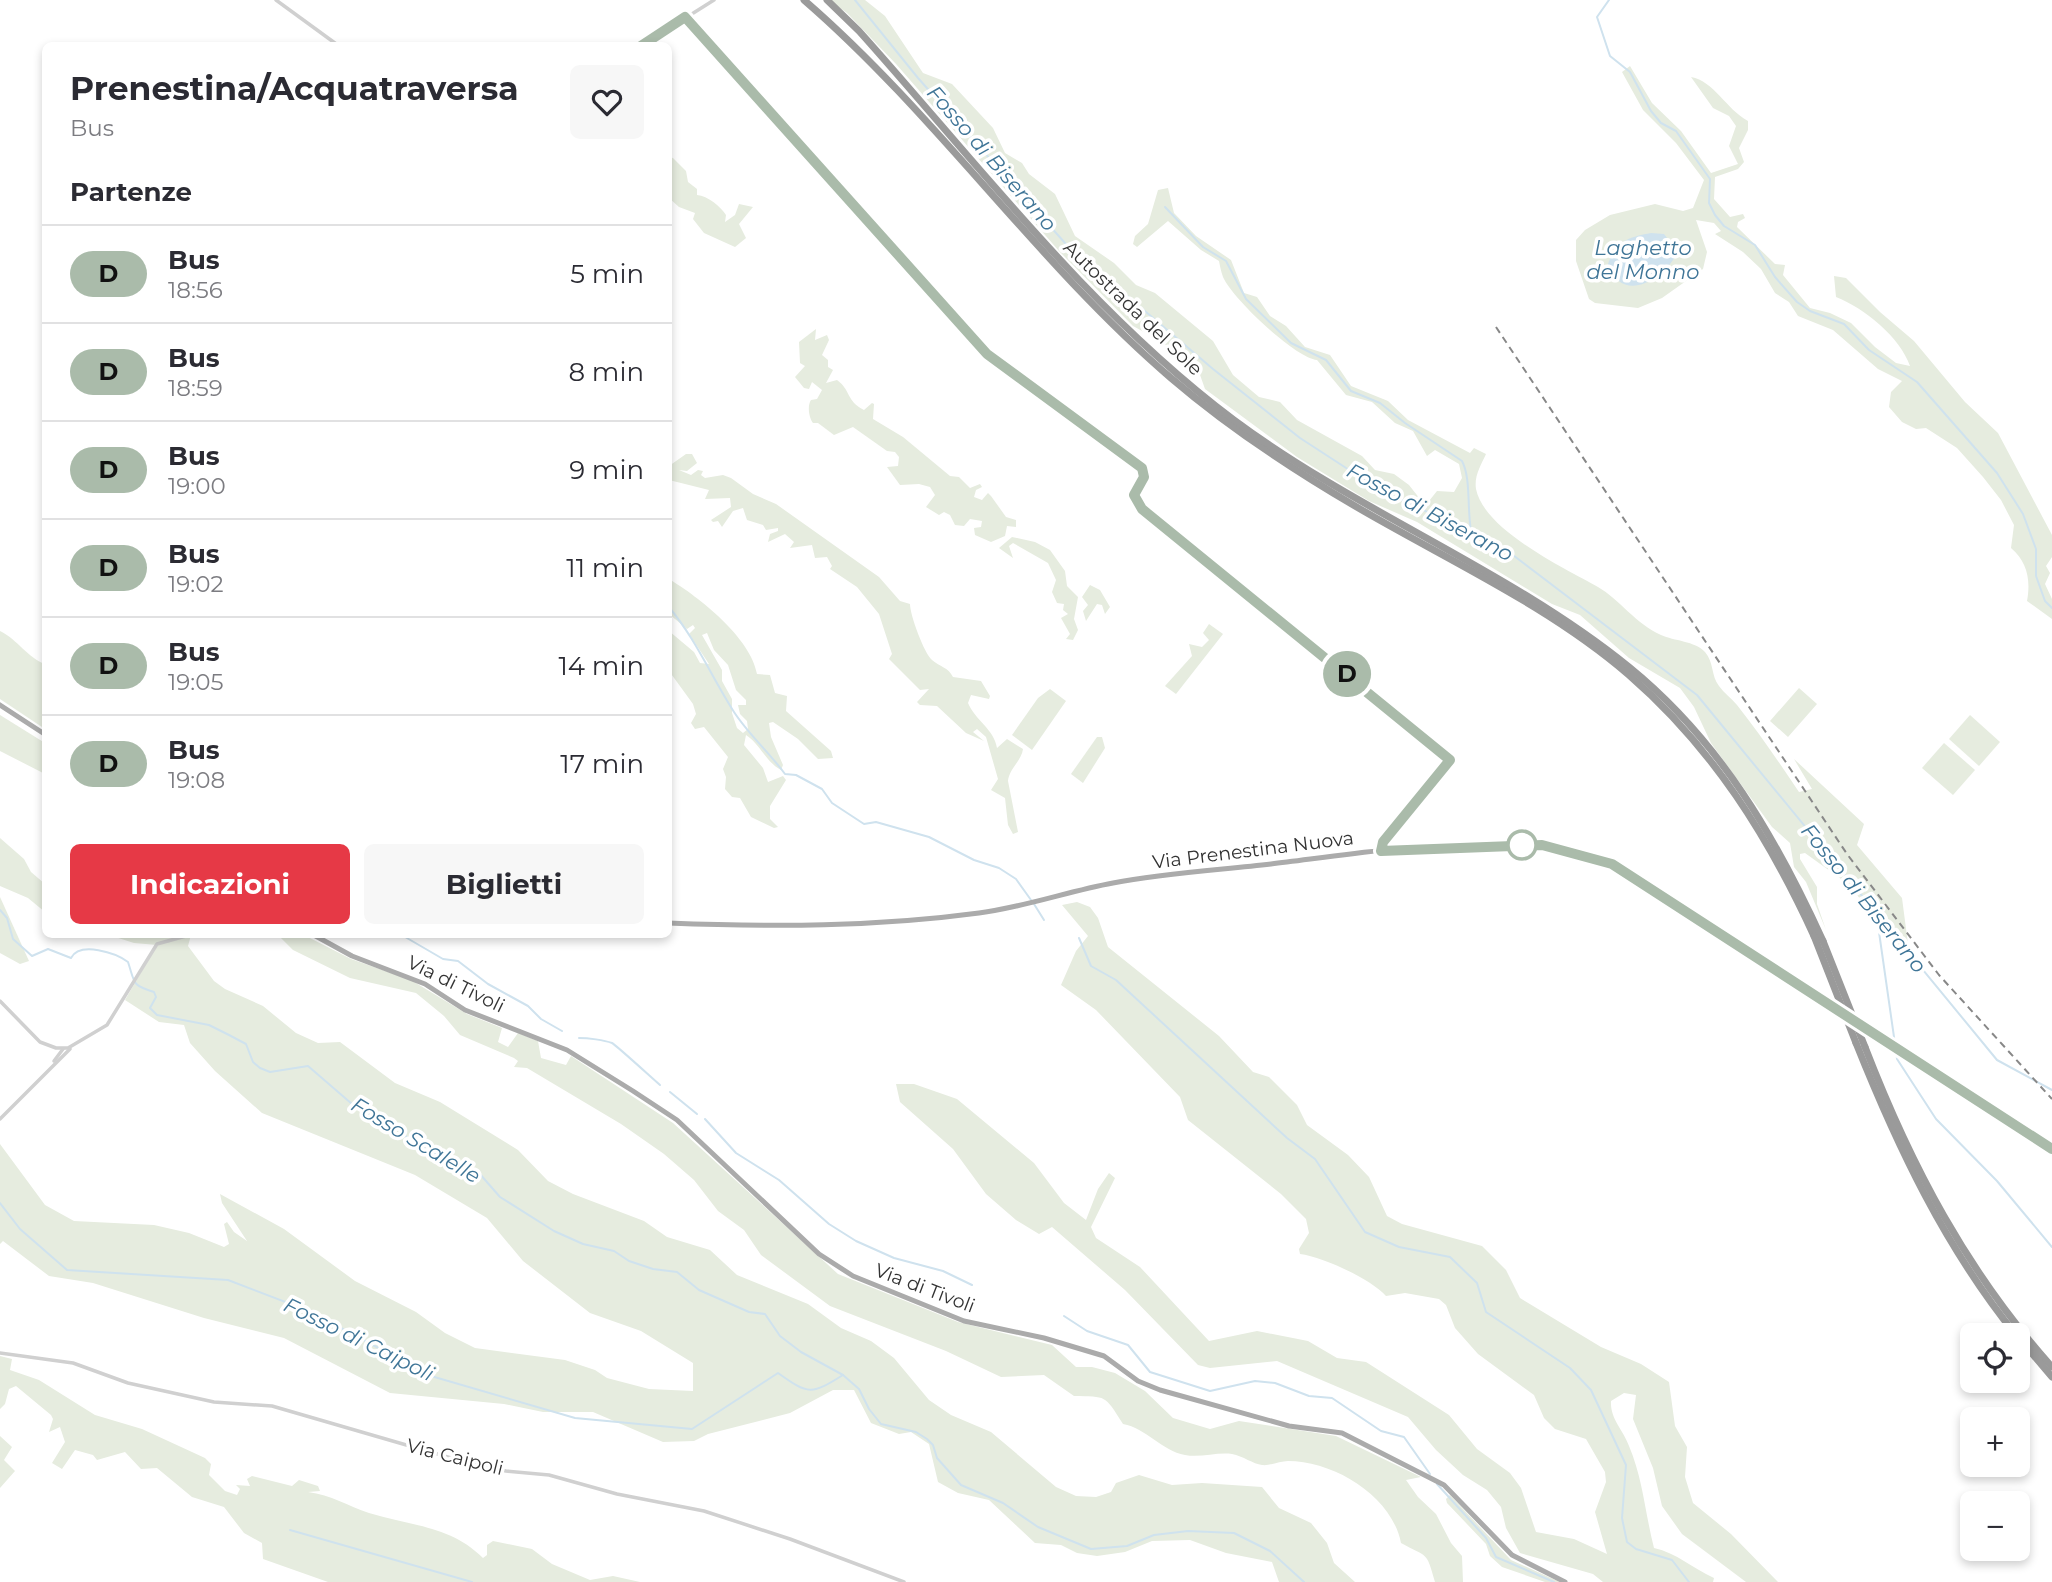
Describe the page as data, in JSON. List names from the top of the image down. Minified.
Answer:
{"streets":{"highway":["Autostrada del Sole"],"main road":["Via Prenestina Nuova","Via di Tivoli"],"street":["Via Caipoli"]},"water":["Fosso di Biserano","Laghetto del Monno","Fosso Scalelle","Fosso di Caipoli"],"lines":["bus line D"],"page":{"on_map":"D","heading":[["Prenestina/Acquatraversa","Bus"],"Partenze"],"list":[{"mark":"D","name":"Bus","note":"18:56","value":"5 min"},{"mark":"D","name":"Bus","note":"18:59","value":"8 min"},{"mark":"D","name":"Bus","note":"19:00","value":"9 min"},{"mark":"D","name":"Bus","note":"19:02","value":"11 min"},{"mark":"D","name":"Bus","note":"19:05","value":"14 min"},{"mark":"D","name":"Bus","note":"19:08","value":"17 min"}],"buttons":["Indicazioni","Biglietti"],"map_buttons":["+","−"]}}
